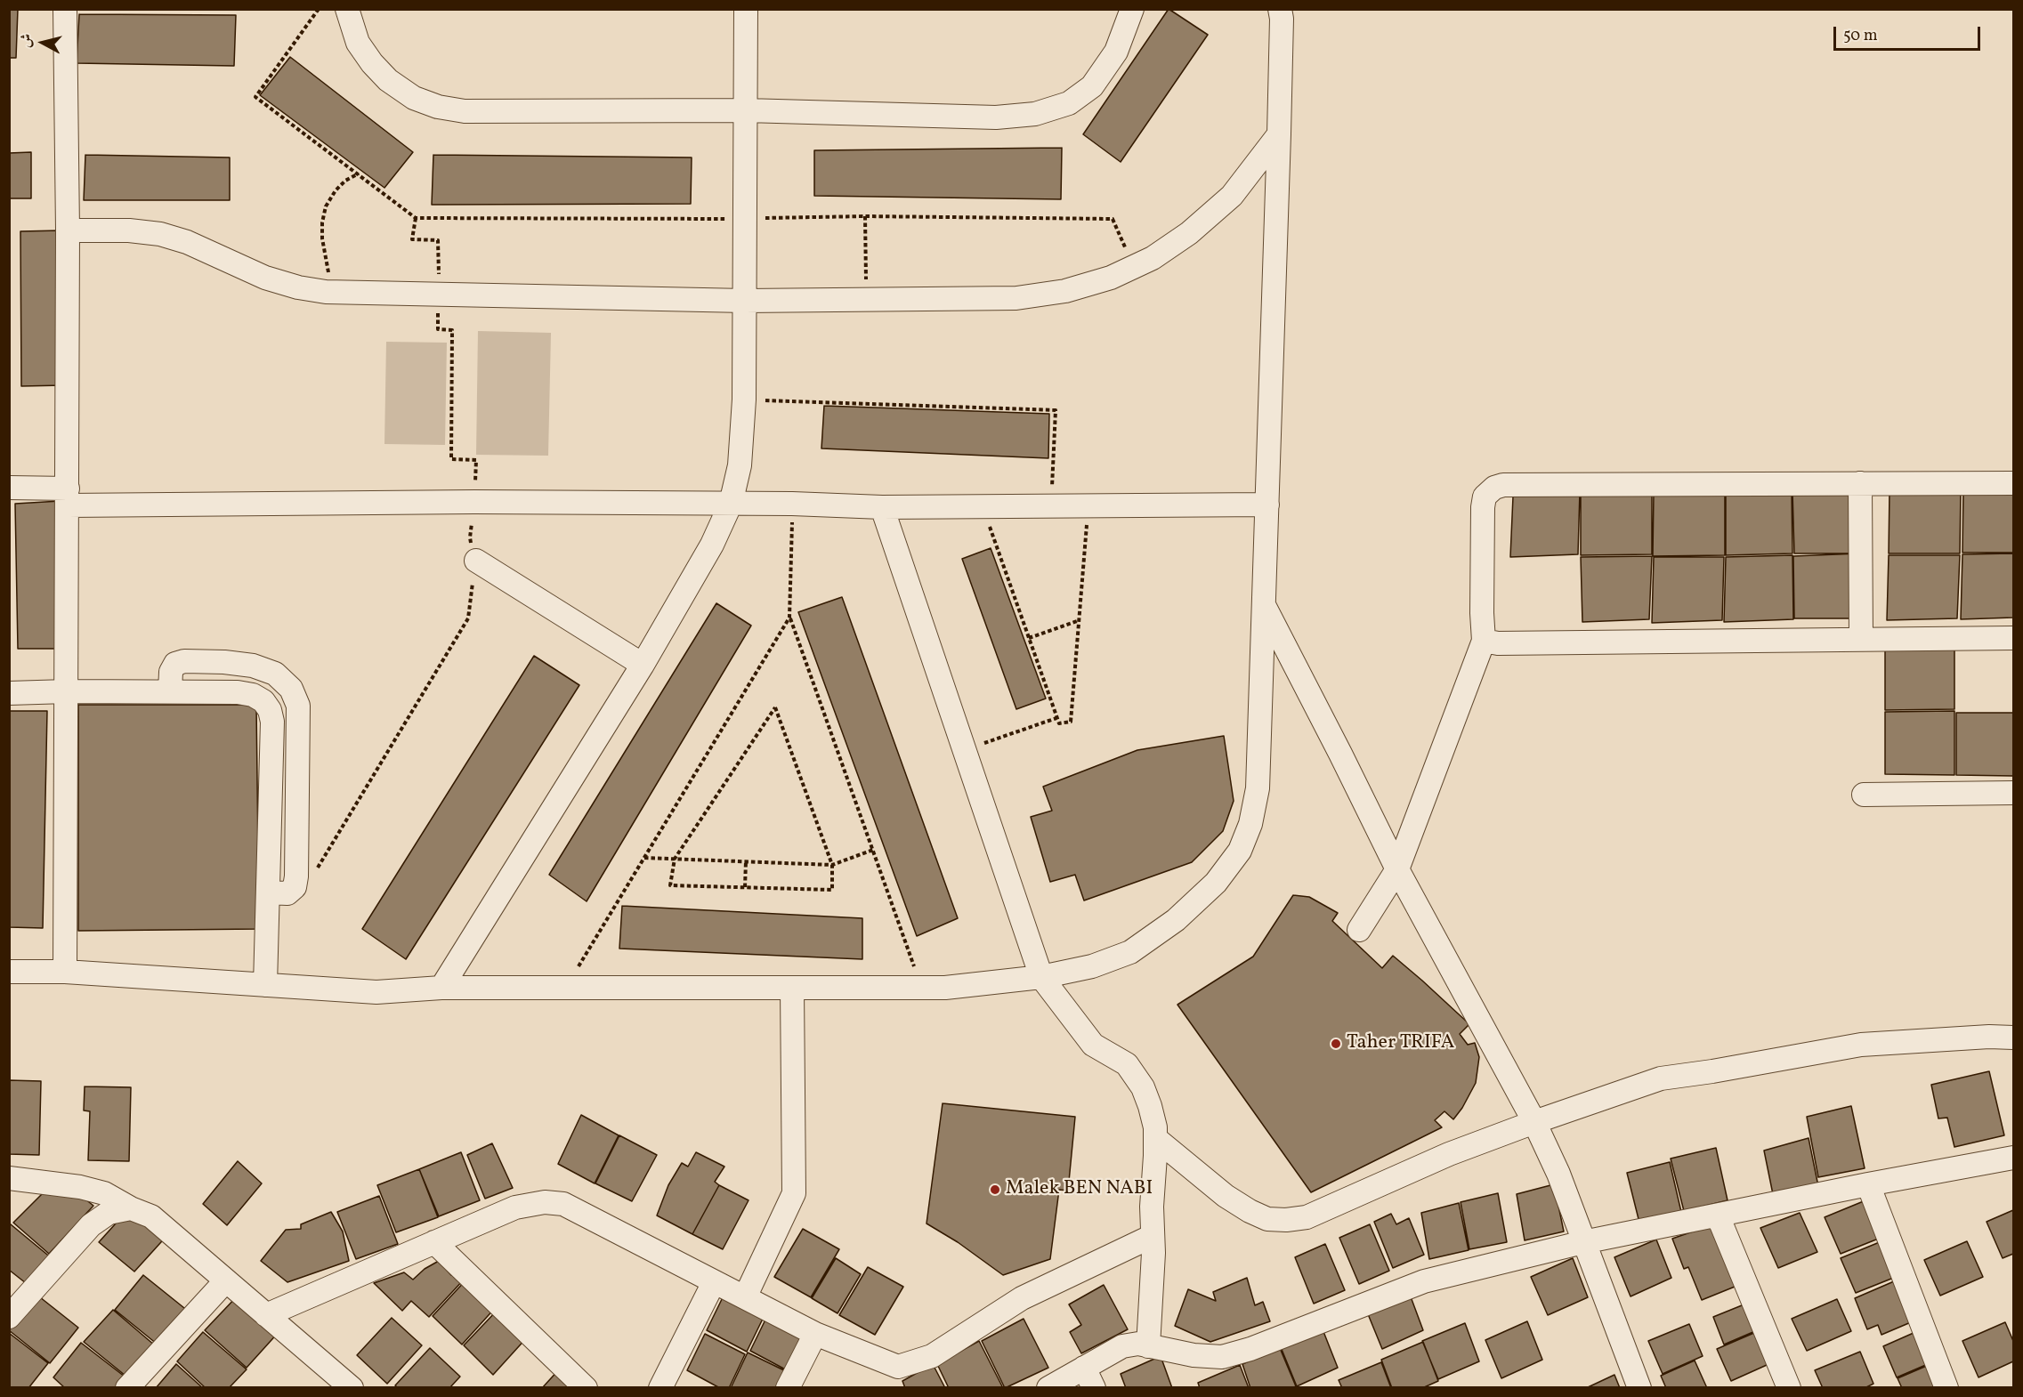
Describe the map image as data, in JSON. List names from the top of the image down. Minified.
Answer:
{"places":["Taher TRIFA","Malek BEN NABI"],"scale_bar":"50 m","north":"left"}
